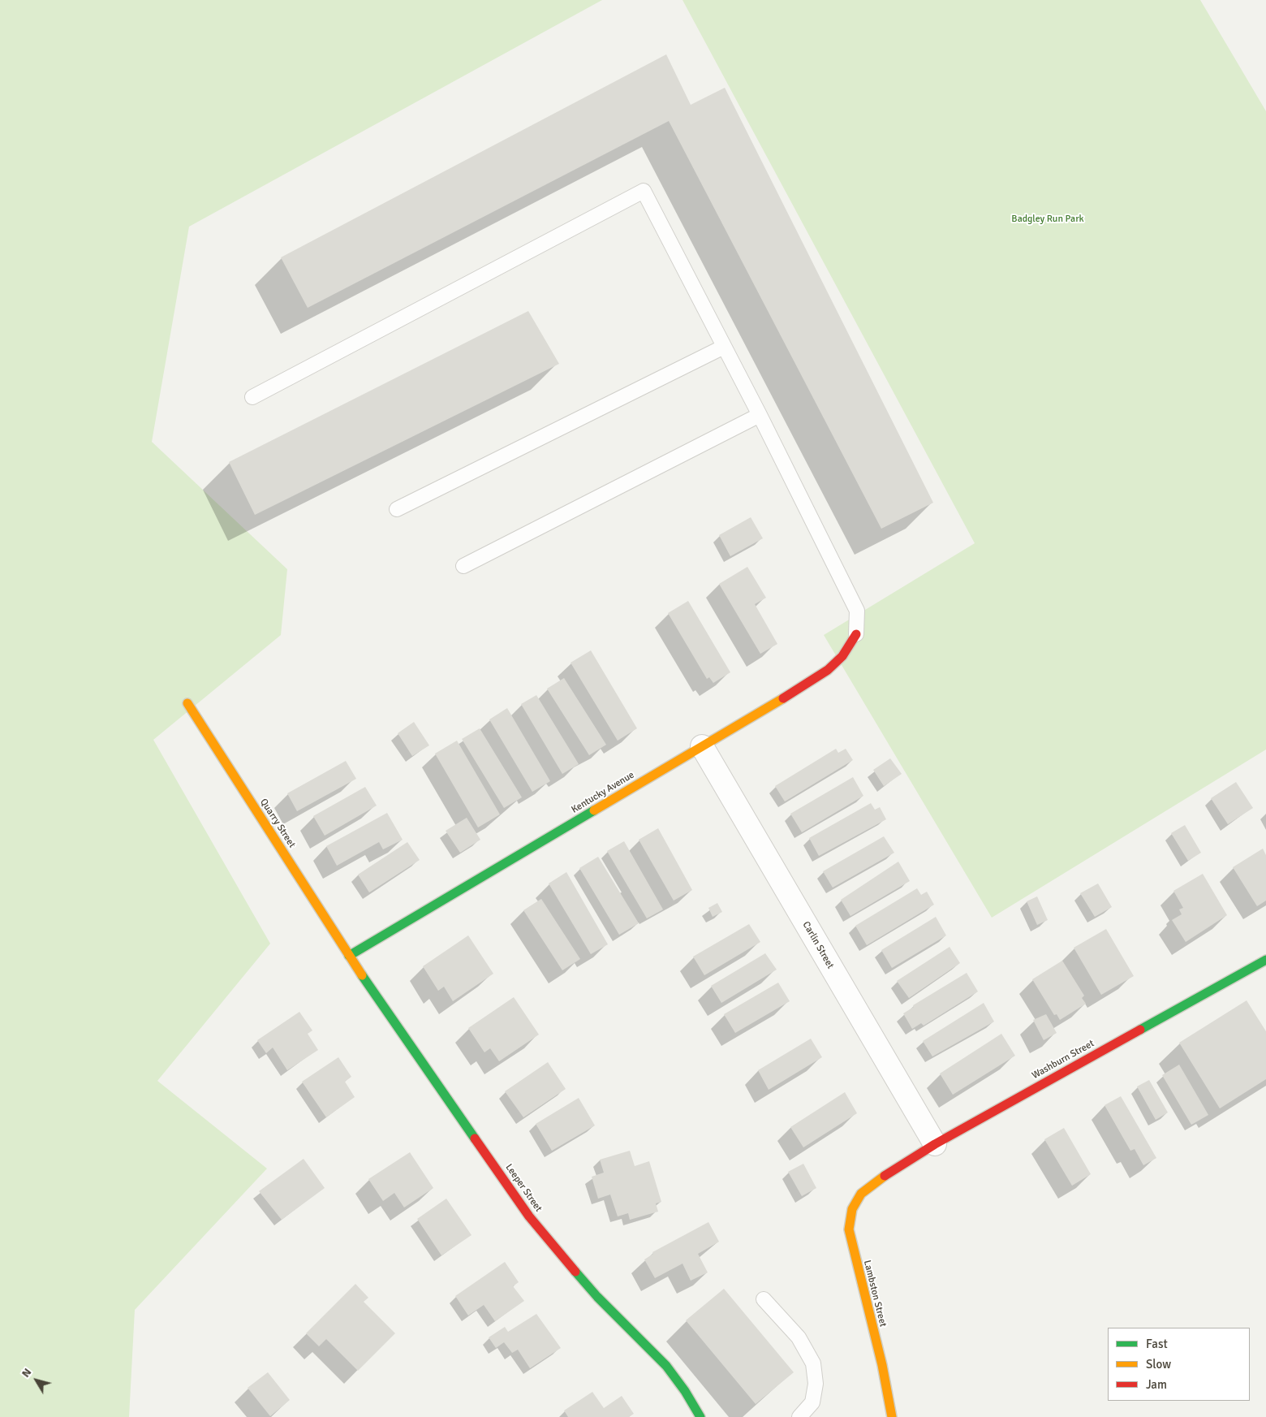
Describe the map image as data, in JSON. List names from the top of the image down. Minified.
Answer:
{"streets":{"street":["Kentucky Avenue","Quarry Street","Carlin Street","Washburn Street","Leeper Street","Lambston Street"]},"crossings":[["Kentucky Avenue","Quarry Street"],["Kentucky Avenue","Carlin Street"],["Kentucky Avenue","Leeper Street"],["Quarry Street","Leeper Street"],["Carlin Street","Washburn Street"],["Washburn Street","Lambston Street"]],"parks":["Badgley Run Park"],"legend":["Fast","Slow","Jam"],"north":"top left"}
